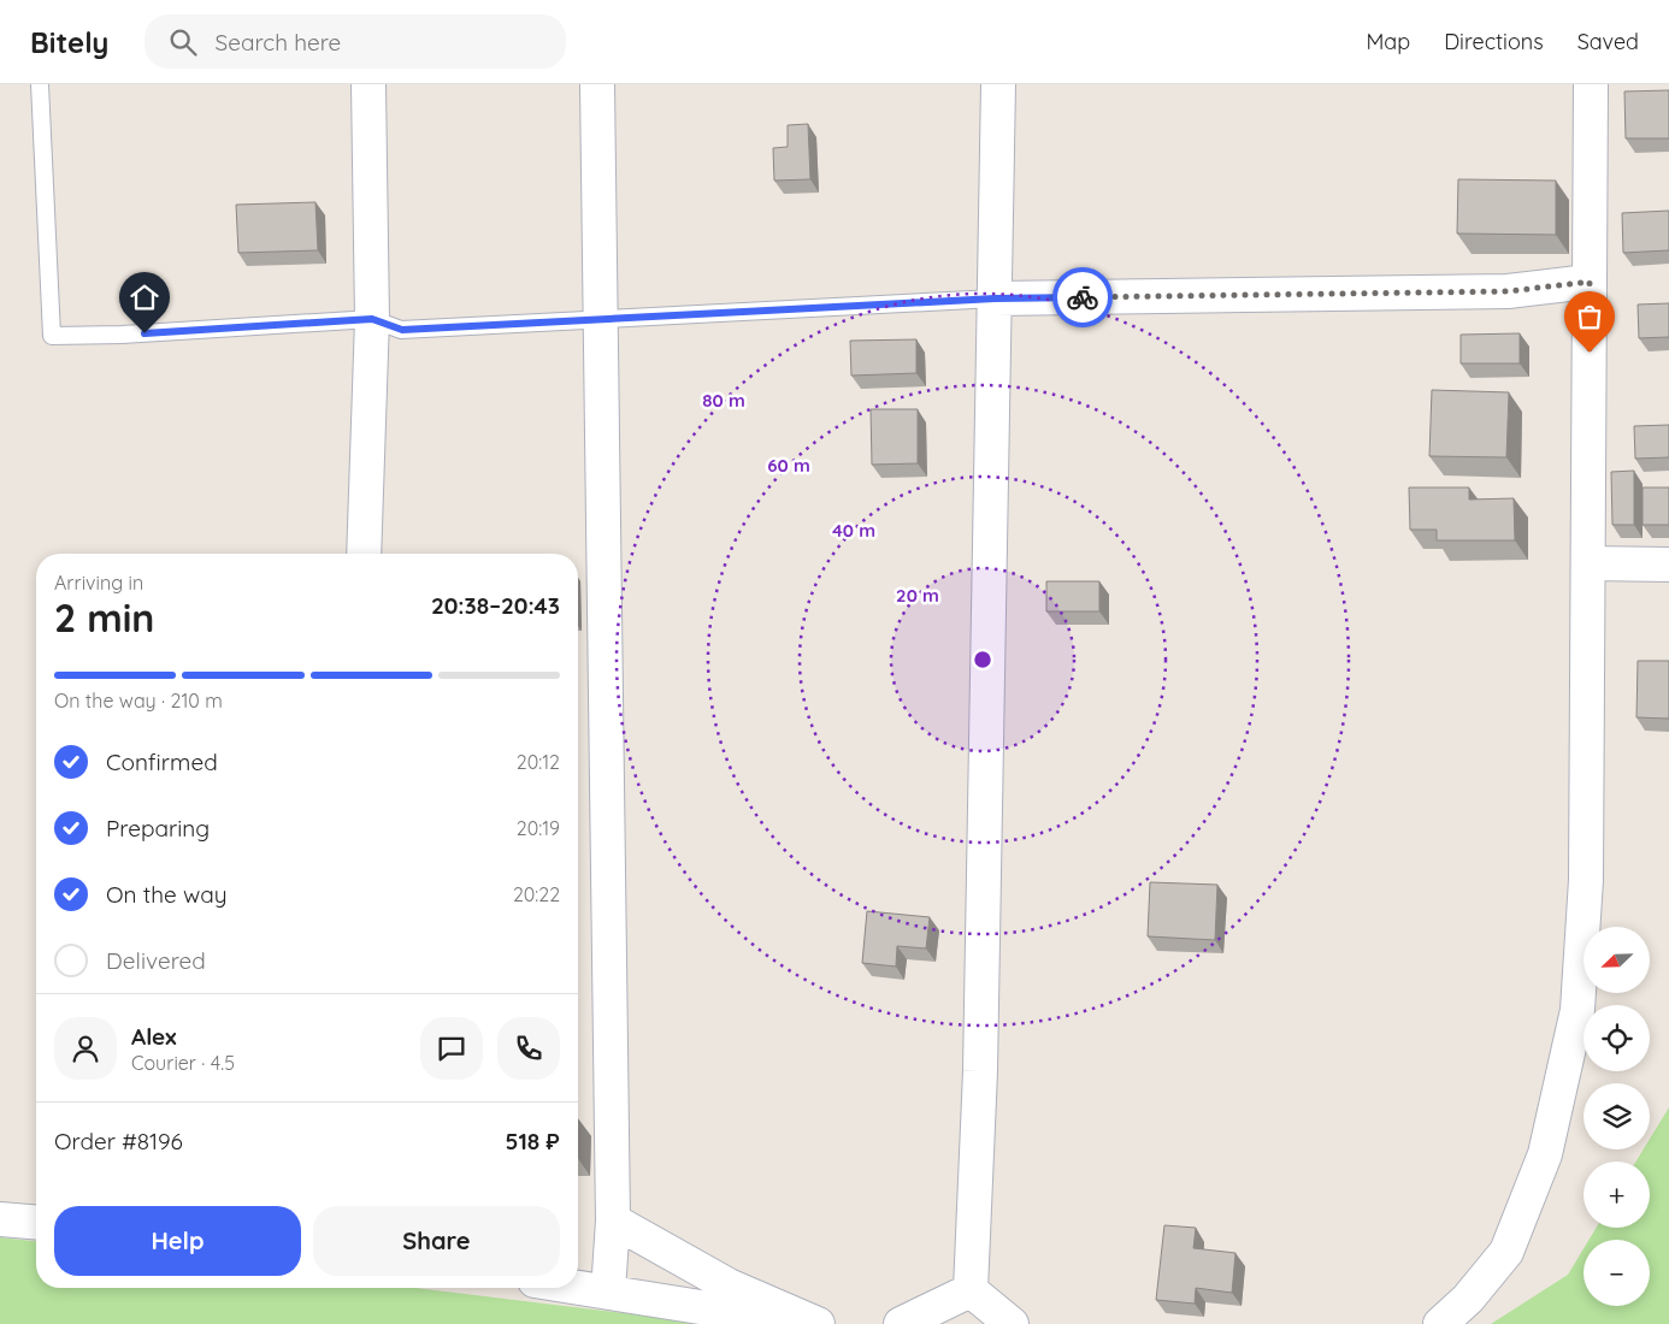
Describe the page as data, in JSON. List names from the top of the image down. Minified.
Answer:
{"north":"bottom left","page":{"header":"Bitely","search":"Search here","nav":["Map","Directions","Saved"],"heading":["2 min","Arriving in","20:38–20:43"],"panel":["Alex","Courier · 4.5","Order #8196","518 ₽"],"bar":"On the way · 210 m","list":[["Confirmed","20:12"],["Preparing","20:19"],["On the way","20:22"],"Delivered"],"map_buttons":["+","−"],"buttons":["Help","Share"]},"rings":["80 m","60 m","40 m","20 m"]}
